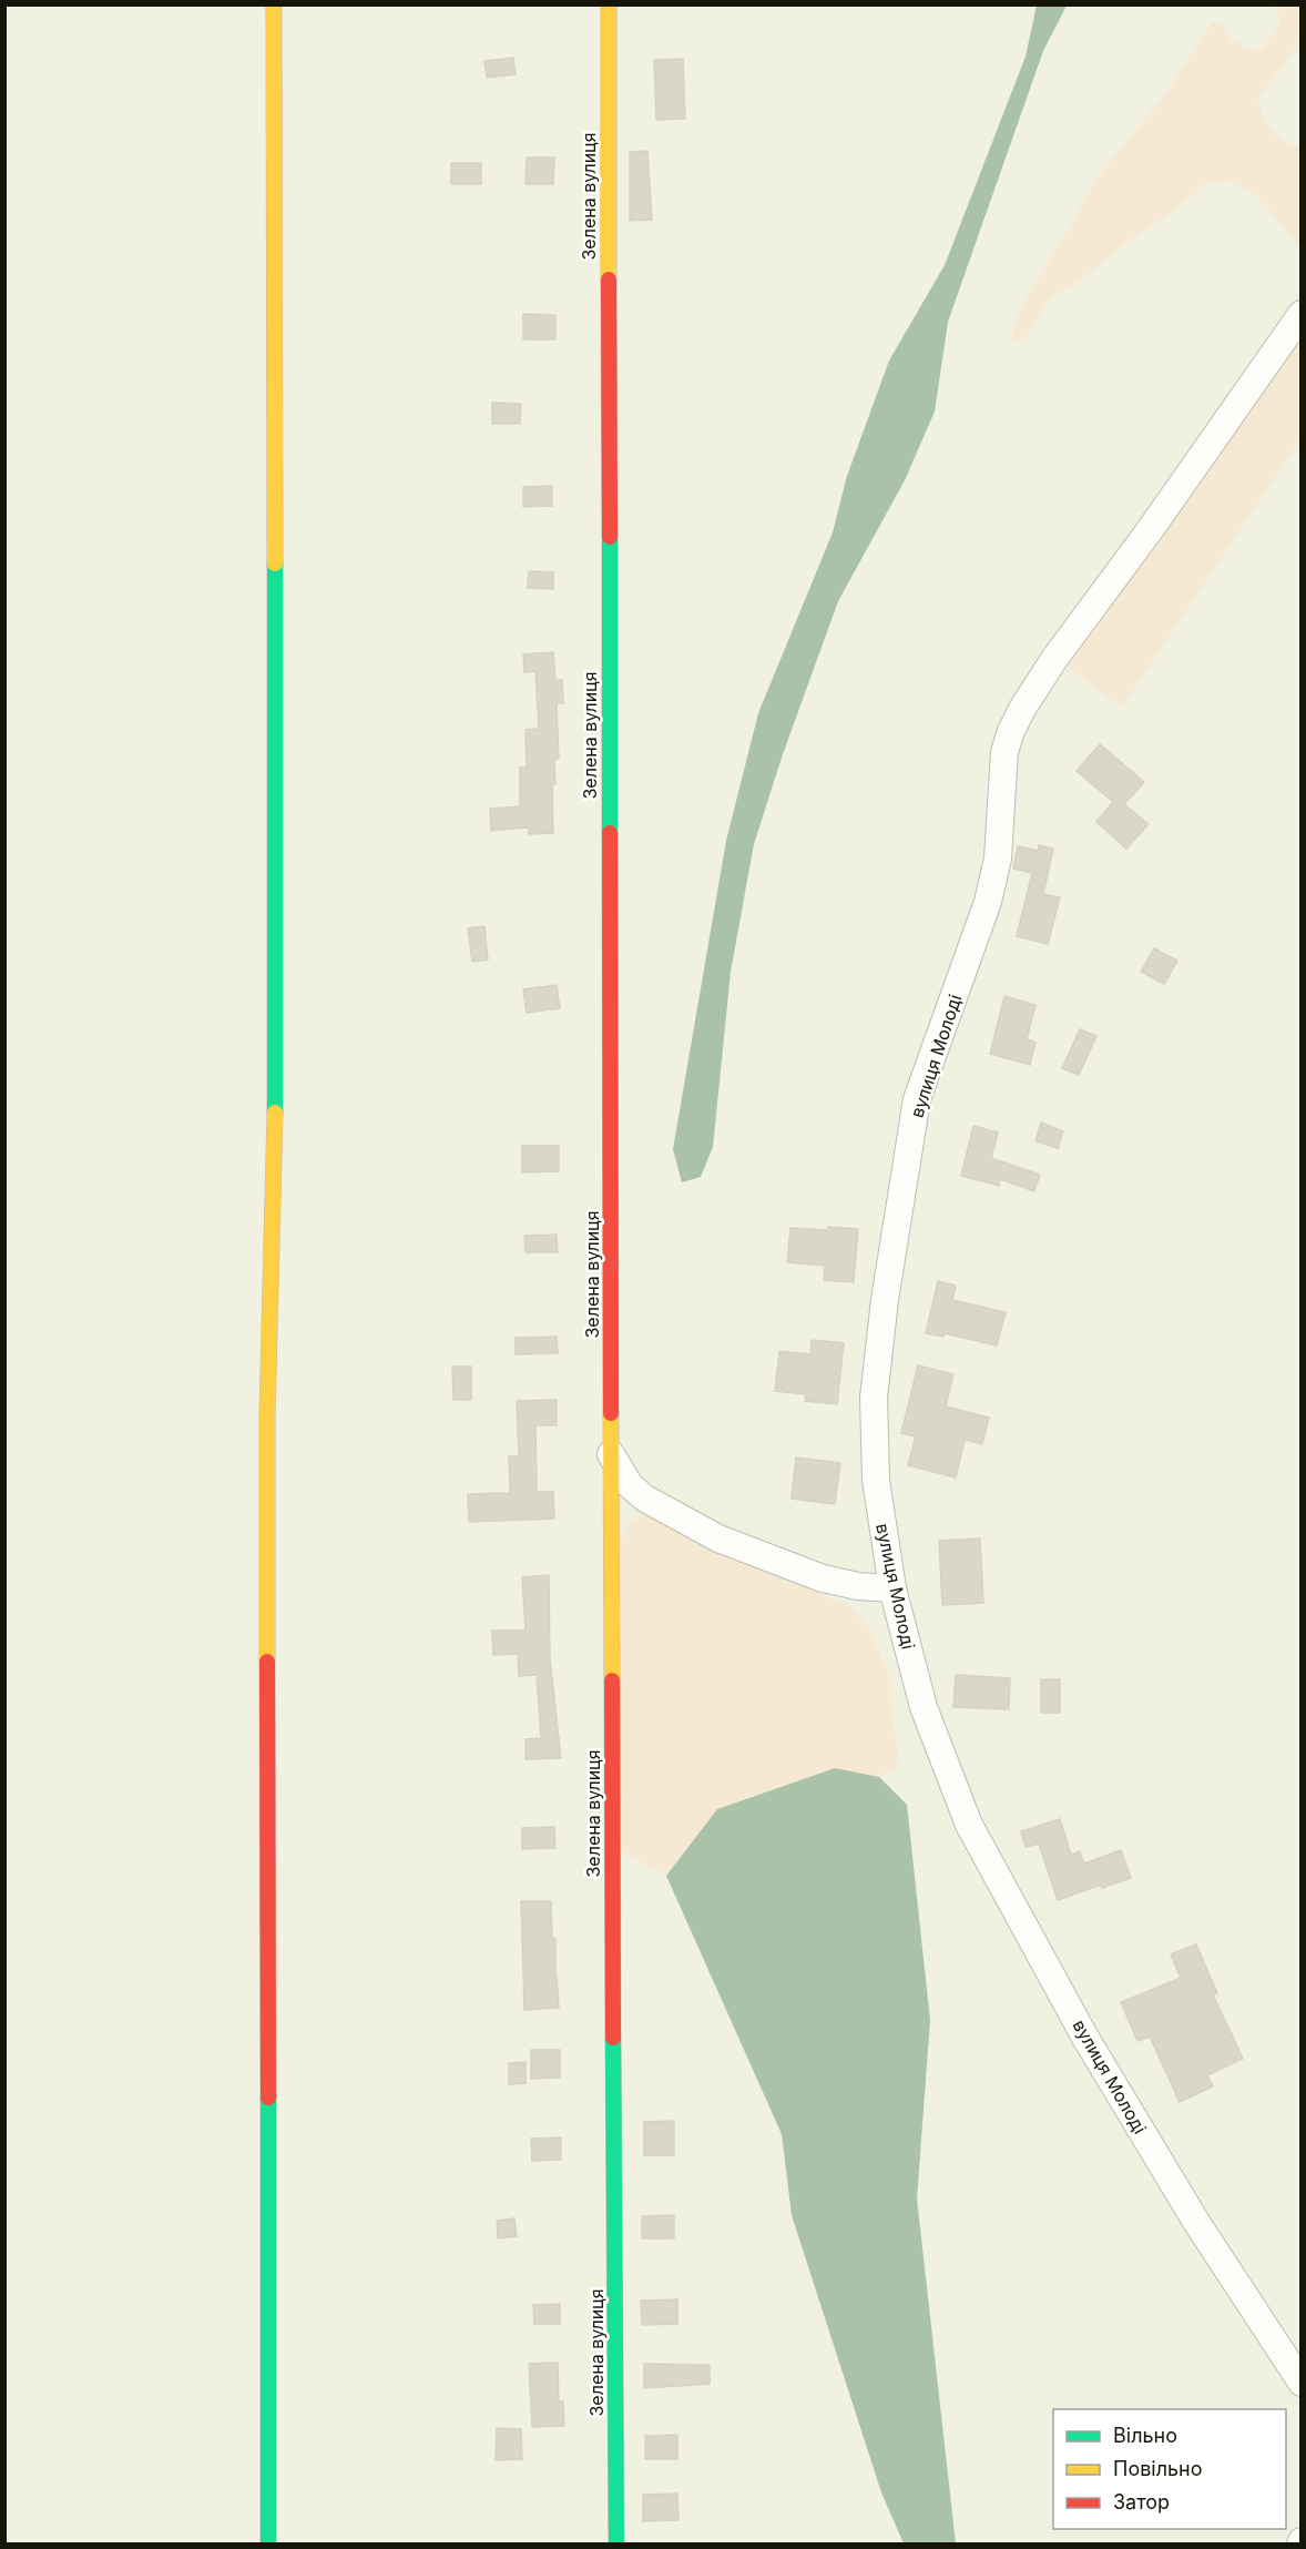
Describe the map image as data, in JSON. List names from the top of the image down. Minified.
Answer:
{"streets":{"street":["Зелена вулиця","вулиця Молоді"]},"legend":["Вільно","Повільно","Затор"]}
